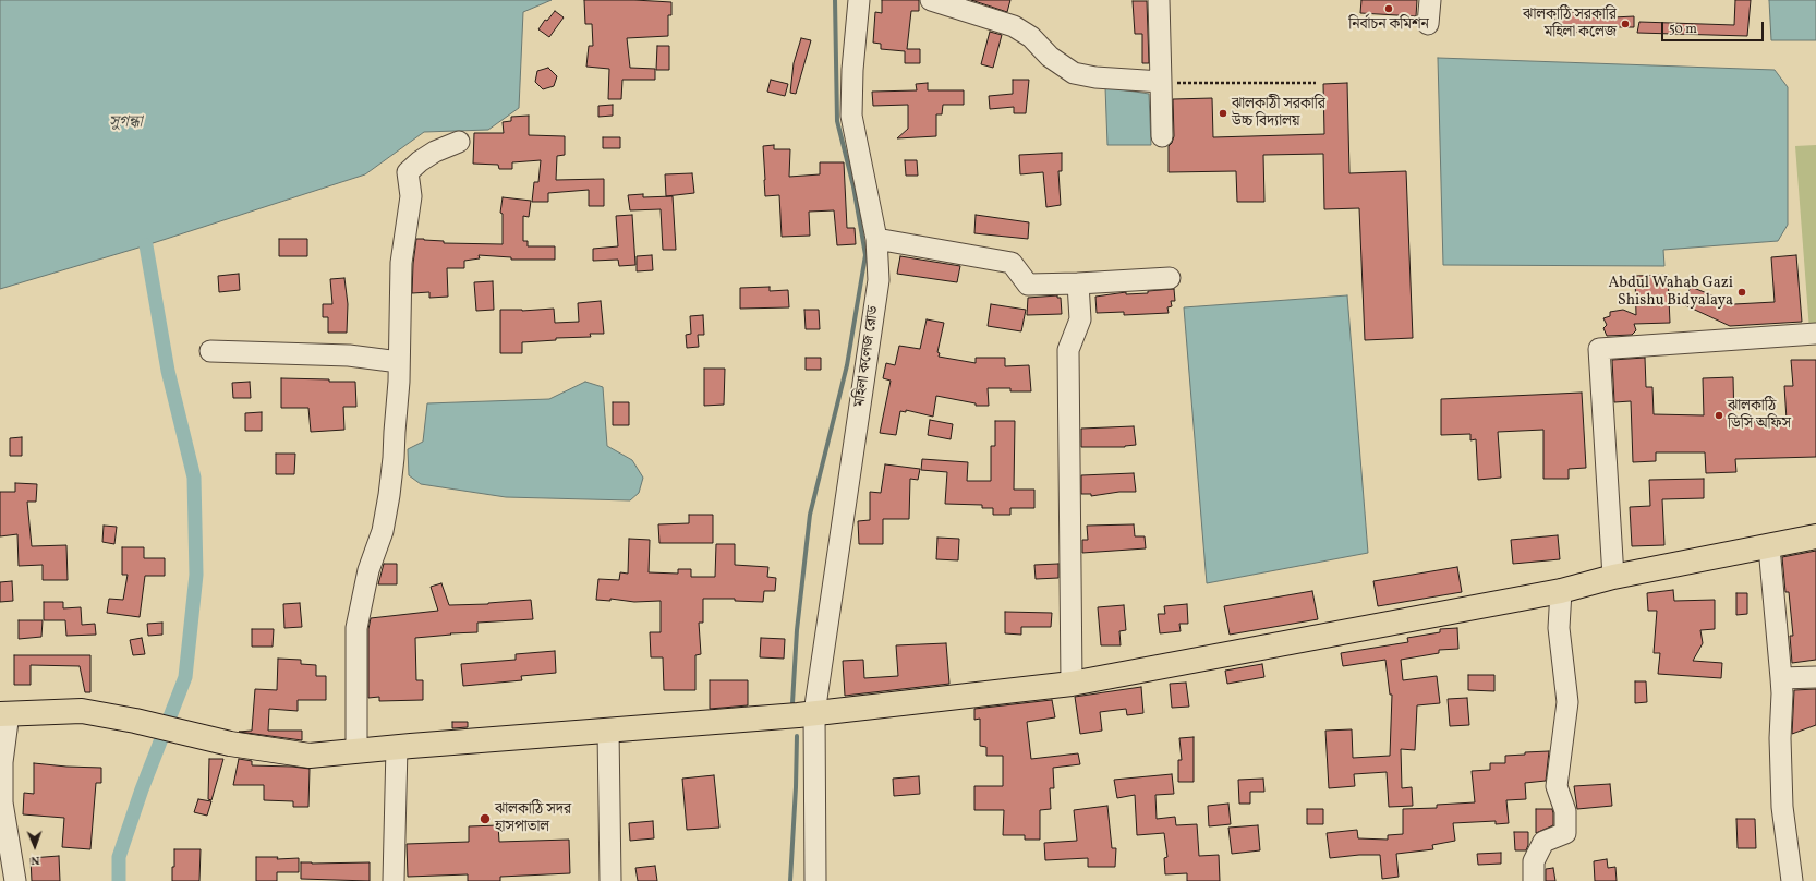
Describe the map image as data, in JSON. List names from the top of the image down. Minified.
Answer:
{"streets":{"street":["মহিলা কলেজ রোড"]},"water":["সুগন্ধা"],"places":["নির্বাচন কমিশন","ঝালকাঠি সরকারি মহিলা কলেজ","ঝালকাঠী সরকারি উচ্চ বিদ্যালয়","Abdul Wahab Gazi Shishu Bidyalaya","ঝালকাঠি ডিসি অফিস","ঝালকাঠি সদর হাসপাতাল"],"scale_bar":"50 m","north":"bottom"}
